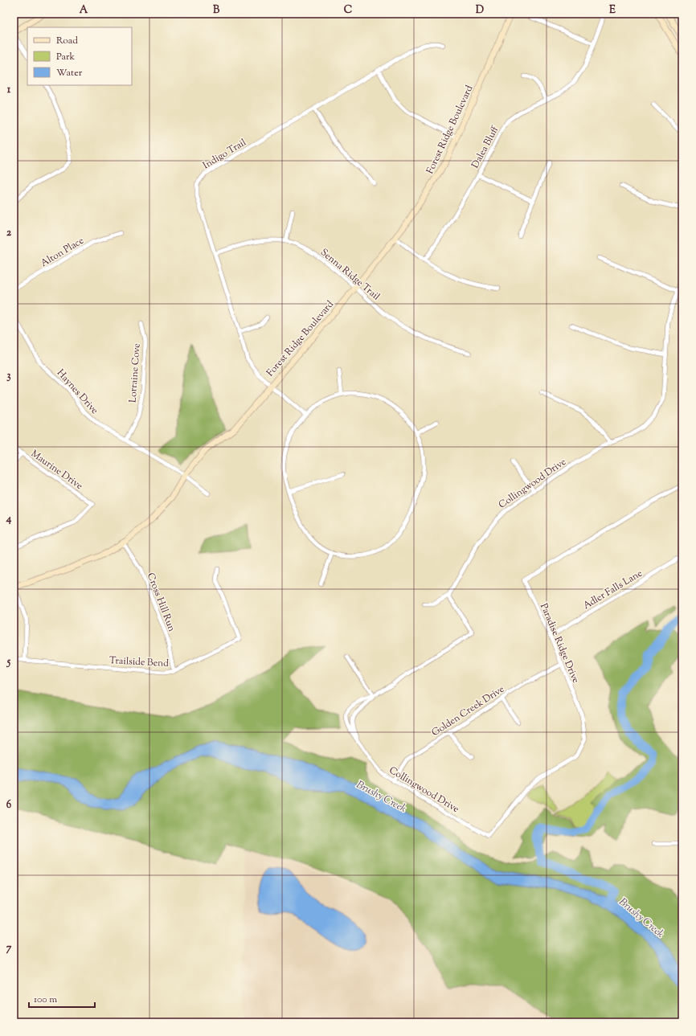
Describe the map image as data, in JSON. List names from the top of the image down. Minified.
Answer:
{"streets":{"street":["Forest Ridge Boulevard","Dalea Bluff","Indigo Trail","Alton Place","Senna Ridge Trail","Lorraine Cove","Haynes Drive","Maurine Drive","Collingwood Drive","Adler Falls Lane","Cross Hill Run","Paradise Ridge Drive","Trailside Bend","Golden Creek Drive"]},"crossings":[["Forest Ridge Boulevard","Indigo Trail"],["Forest Ridge Boulevard","Senna Ridge Trail"],["Forest Ridge Boulevard","Haynes Drive"],["Forest Ridge Boulevard","Cross Hill Run"],["Indigo Trail","Senna Ridge Trail"],["Lorraine Cove","Haynes Drive"],["Collingwood Drive","Paradise Ridge Drive"],["Collingwood Drive","Golden Creek Drive"],["Adler Falls Lane","Paradise Ridge Drive"],["Cross Hill Run","Trailside Bend"],["Paradise Ridge Drive","Golden Creek Drive"]],"water":["Brushy Creek"],"legend":["Road","Park","Water"],"scale_bar":"100 m","grid":{"columns":["A","B","C","D","E"],"rows":["1","2","3","4","5","6","7"]}}
